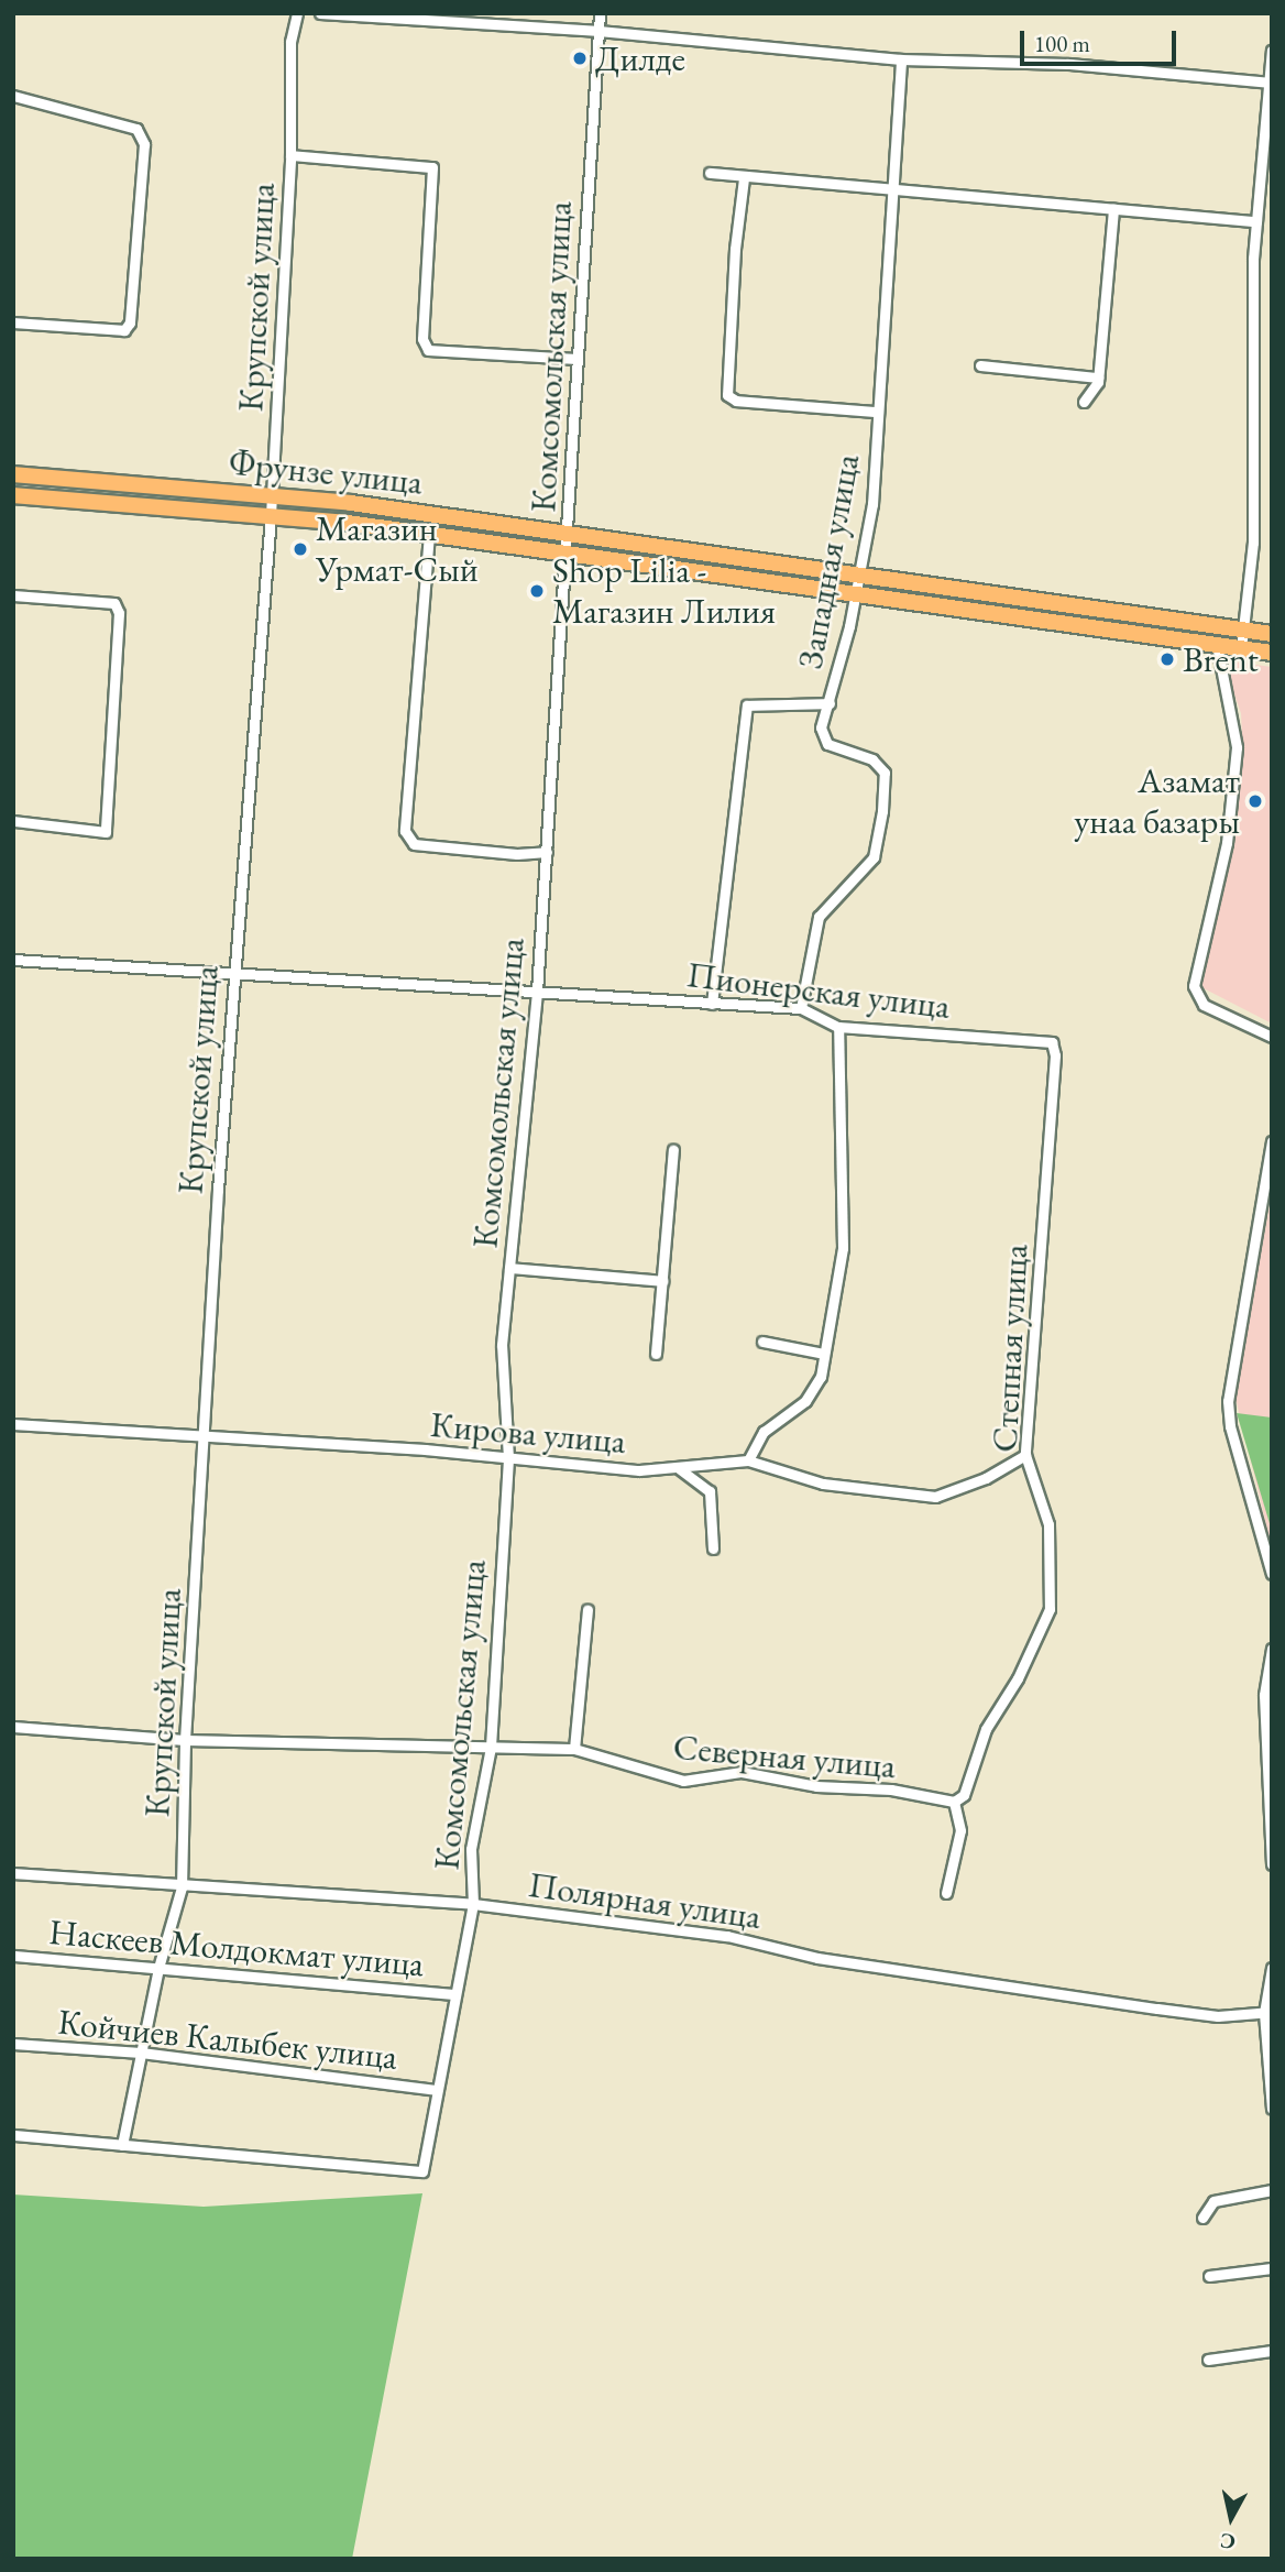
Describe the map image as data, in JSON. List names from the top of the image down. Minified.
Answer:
{"streets":{"main road":["Фрунзе улица"],"street":["Крупской улица","Комсомольская улица","Западная улица","Пионерская улица","Степная улица","Кирова улица","Северная улица","Полярная улица","Наскеев Молдокмат улица","Койчиев Калыбек улица"]},"crossings":[["Крупской улица","Комсомольская улица"],["Крупской улица","Фрунзе улица"],["Крупской улица","Пионерская улица"],["Крупской улица","Кирова улица"],["Крупской улица","Северная улица"],["Крупской улица","Полярная улица"],["Крупской улица","Наскеев Молдокмат улица"],["Крупской улица","Койчиев Калыбек улица"],["Комсомольская улица","Фрунзе улица"],["Комсомольская улица","Пионерская улица"],["Комсомольская улица","Кирова улица"],["Комсомольская улица","Северная улица"],["Комсомольская улица","Полярная улица"],["Комсомольская улица","Наскеев Молдокмат улица"],["Комсомольская улица","Койчиев Калыбек улица"],["Фрунзе улица","Западная улица"],["Западная улица","Пионерская улица"],["Пионерская улица","Степная улица"],["Степная улица","Кирова улица"],["Степная улица","Северная улица"]],"places":["Дилде","Магазин Урмат-Сый","Shop Lilia - Магазин Лилия","Brent","Азамат унаа базары"],"scale_bar":"100 m","north":"bottom"}
